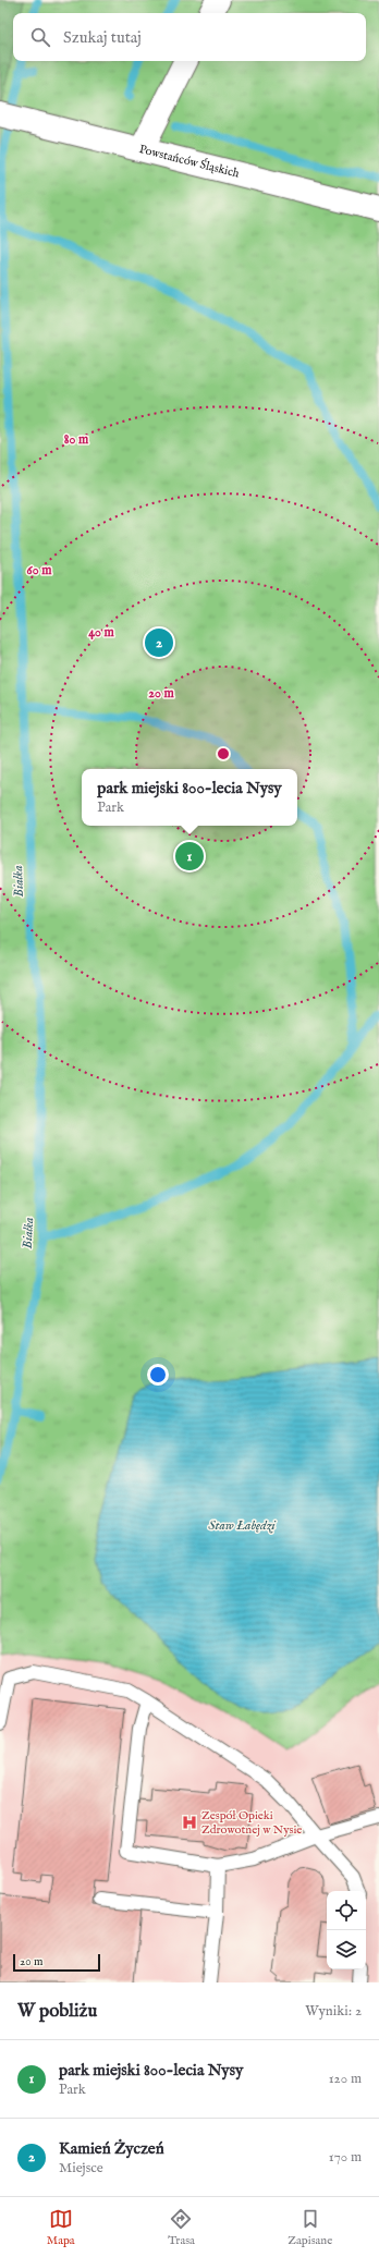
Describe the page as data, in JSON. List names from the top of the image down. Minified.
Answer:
{"streets":{"street":["Powstańców Śląskich"]},"water":["Białka","Staw Łabędzi"],"places":{"hospital":["Zespół Opieki Zdrowotnej w Nysie"]},"scale_bar":"20 m","page":{"search":"Szukaj tutaj","pins":["2","1"],"popup":["park miejski 800-lecia Nysy","Park"],"scale":"20 m","heading":["W pobliżu","Wyniki: 2"],"list":[{"mark":"1","name":"park miejski 800-lecia Nysy","note":"Park","value":"120 m"},{"mark":"2","name":"Kamień Życzeń","note":"Miejsce","value":"170 m"}],"nav":["Mapa","Trasa","Zapisane"]},"rings":["80 m","60 m","40 m","20 m"]}
